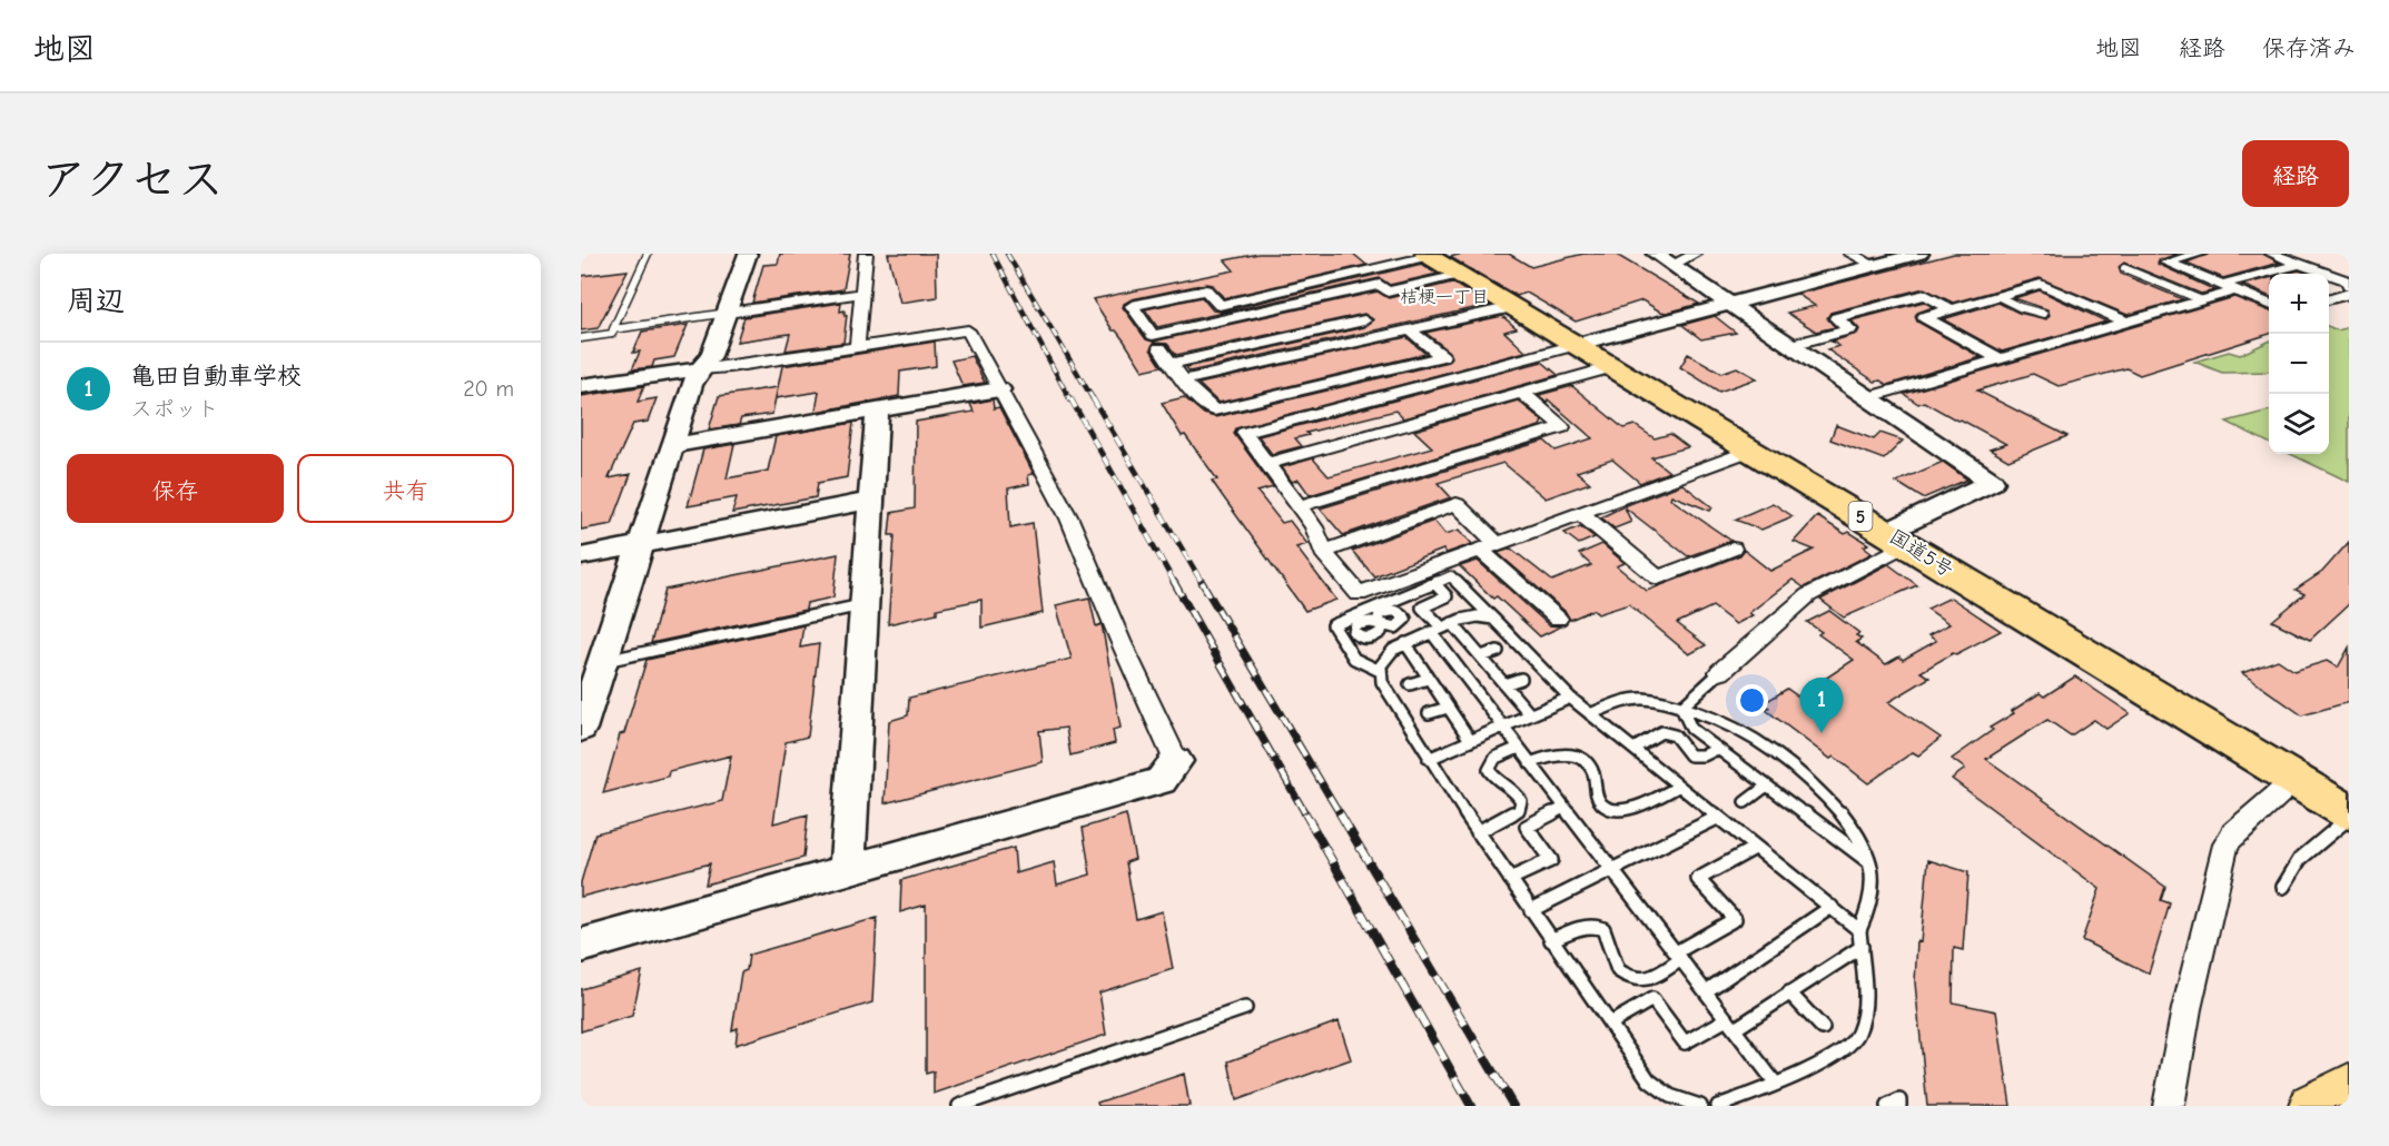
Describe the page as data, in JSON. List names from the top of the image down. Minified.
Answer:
{"streets":{"highway":["5","国道5号"]},"districts":["桔梗一丁目"],"page":{"header":"地図","nav":["地図","経路","保存済み"],"title":"アクセス","buttons":["経路",["保存","共有"]],"heading":"周辺","map_buttons":["+","−"],"list":[{"mark":"1","name":"亀田自動車学校","note":"スポット","value":"20 m"}],"pins":"1"}}
